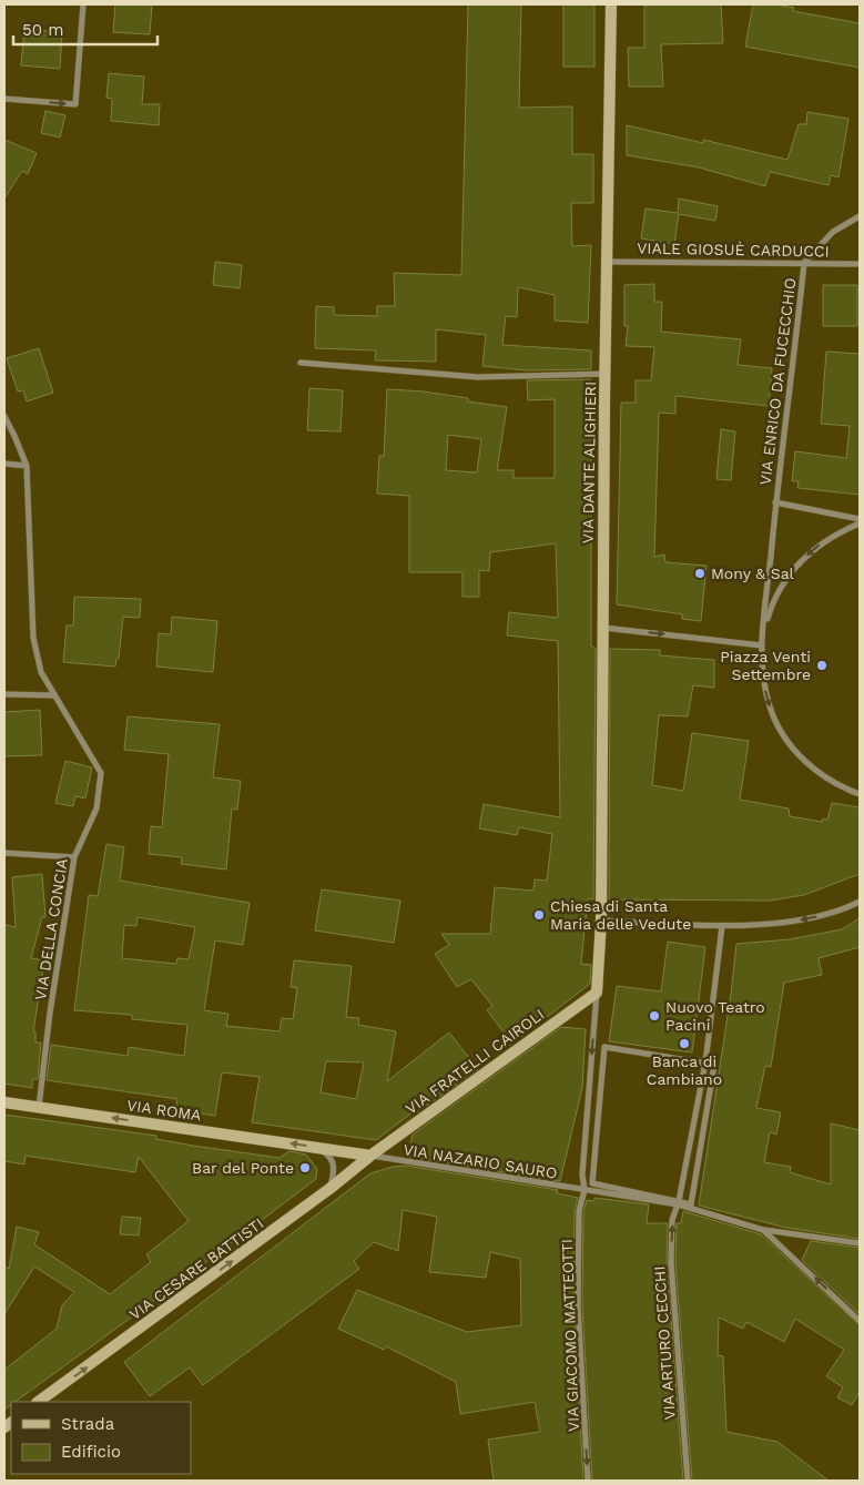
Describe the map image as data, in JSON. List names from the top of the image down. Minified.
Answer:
{"streets":{"street":["VIALE GIOSUÈ CARDUCCI","VIA ENRICO DA FUCECCHIO","VIA DANTE ALIGHIERI","VIA DELLA CONCIA","VIA FRATELLI CAIROLI","VIA ROMA","VIA NAZARIO SAURO","VIA CESARE BATTISTI","VIA GIACOMO MATTEOTTI","VIA ARTURO CECCHI"]},"crossings":[["VIALE GIOSUÈ CARDUCCI","VIA ENRICO DA FUCECCHIO"],["VIALE GIOSUÈ CARDUCCI","VIA DANTE ALIGHIERI"],["VIA DANTE ALIGHIERI","VIA FRATELLI CAIROLI"],["VIA DANTE ALIGHIERI","VIA GIACOMO MATTEOTTI"],["VIA DELLA CONCIA","VIA ROMA"],["VIA FRATELLI CAIROLI","VIA ROMA"],["VIA FRATELLI CAIROLI","VIA NAZARIO SAURO"],["VIA FRATELLI CAIROLI","VIA CESARE BATTISTI"],["VIA FRATELLI CAIROLI","VIA GIACOMO MATTEOTTI"],["VIA ROMA","VIA NAZARIO SAURO"],["VIA ROMA","VIA CESARE BATTISTI"],["VIA NAZARIO SAURO","VIA CESARE BATTISTI"],["VIA NAZARIO SAURO","VIA GIACOMO MATTEOTTI"],["VIA NAZARIO SAURO","VIA ARTURO CECCHI"]],"one_way":["VIA ROMA","VIA CESARE BATTISTI","VIA GIACOMO MATTEOTTI","VIA ARTURO CECCHI"],"places":["Mony & Sal","Piazza Venti Settembre","Chiesa di Santa Maria delle Vedute","Nuovo Teatro Pacini","Banca di Cambiano","Bar del Ponte"],"legend":["Strada","Edificio"],"scale_bar":"50 m"}
